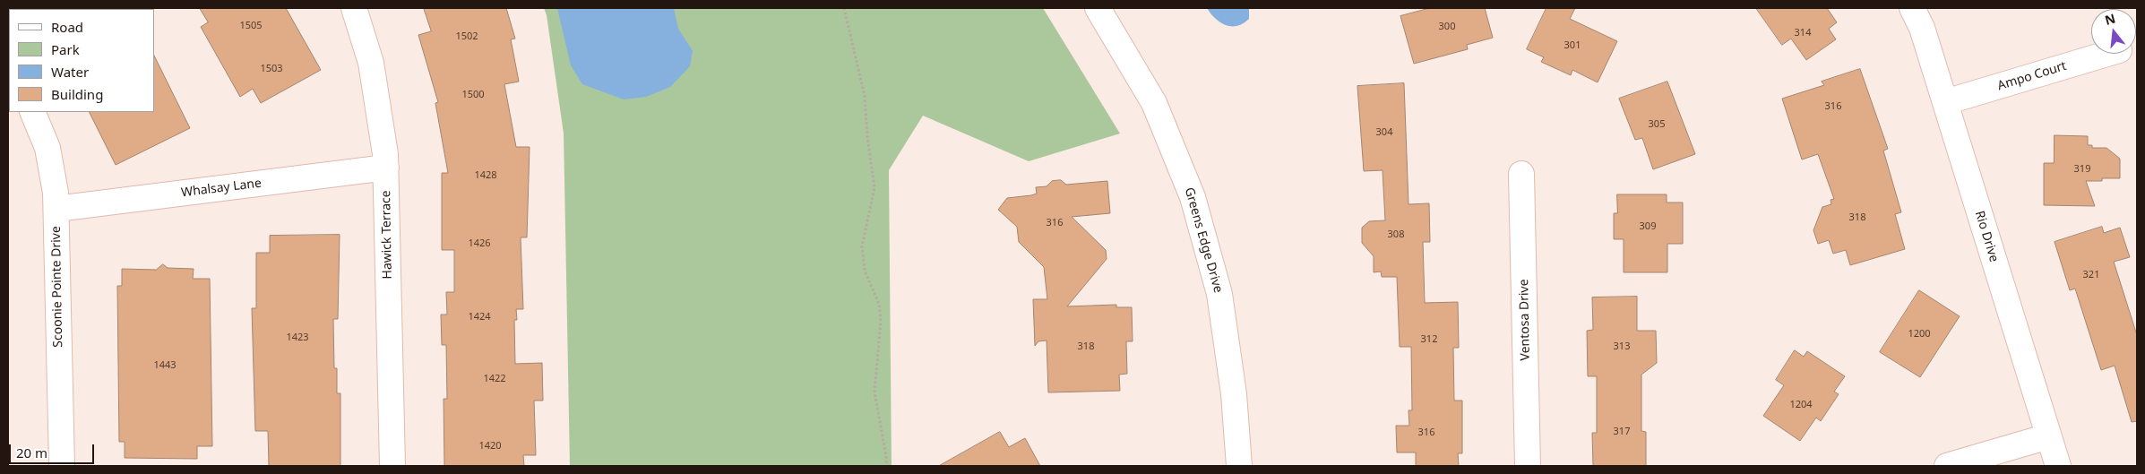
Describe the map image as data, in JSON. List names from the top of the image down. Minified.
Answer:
{"streets":{"street":["Ampo Court","Whalsay Lane","Hawick Terrace","Rio Drive","Greens Edge Drive","Scoonie Pointe Drive","Ventosa Drive"]},"crossings":[["Ampo Court","Rio Drive"],["Whalsay Lane","Hawick Terrace"],["Whalsay Lane","Scoonie Pointe Drive"]],"house_numbers":["1505","300","314","1502","301","1503","1500","316","305","304","319","1428","318","316","309","308","1426","321","1424","1200","1423","312","318","313","1443","1422","1204","317","316","1420"],"legend":["Road","Park","Water","Building"],"scale_bar":"20 m","north":"top"}
